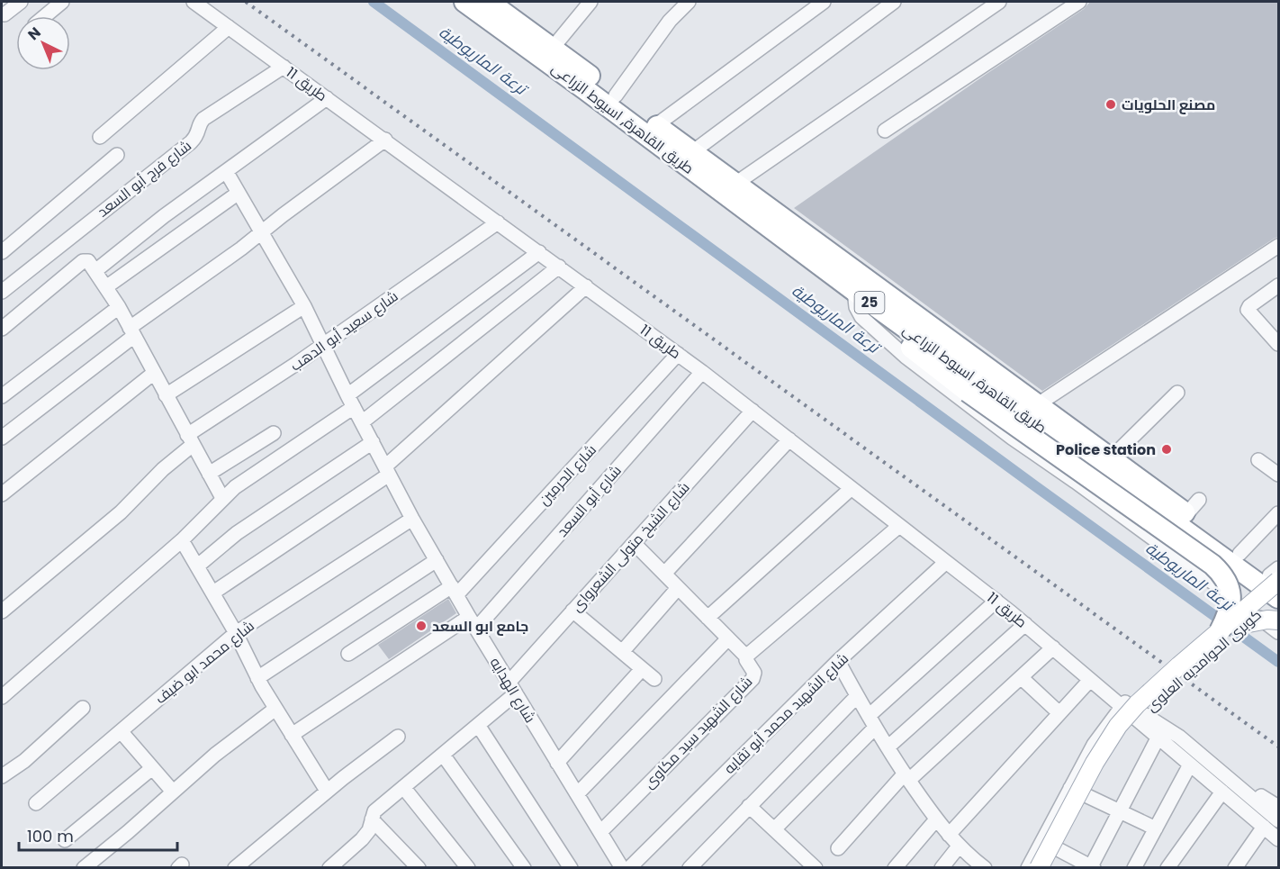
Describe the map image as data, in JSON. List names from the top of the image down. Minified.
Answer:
{"streets":{"highway":["طريق القاهرة, اسيوط الزراعى","25"],"main road":["كوبرى الحوامديه العلوى"],"street":["طريق 11","شارع فرج أبو السعد","شارع سعيد أبو الدهب","شارع الحرمين","شارع أبو السعد","شارع الشيخ متولى الشعرواى","شارع محمد ابو ضيف","شارع الهدايه","شارع الشهيد محمد أبو تقايه","شارع الشهيد سيد مكاوى"]},"crossings":[["طريق 11","شارع فرج أبو السعد"],["طريق 11","شارع سعيد أبو الدهب"],["طريق 11","شارع الحرمين"],["طريق 11","شارع أبو السعد"],["طريق 11","شارع الشيخ متولى الشعرواى"],["طريق 11","شارع الشهيد محمد أبو تقايه"],["طريق 11","شارع الشهيد سيد مكاوى"],["طريق القاهرة, اسيوط الزراعى","كوبرى الحوامديه العلوى"],["شارع سعيد أبو الدهب","شارع الهدايه"],["شارع الحرمين","شارع الهدايه"],["شارع أبو السعد","شارع الهدايه"],["شارع الشيخ متولى الشعرواى","شارع الهدايه"],["شارع محمد ابو ضيف","شارع الهدايه"],["شارع الهدايه","شارع الشهيد سيد مكاوى"]],"water":["ترعة الماريوطية"],"places":["مصنع الحلويات","Police station","جامع ابو السعد"],"scale_bar":"100 m","north":"top left"}
